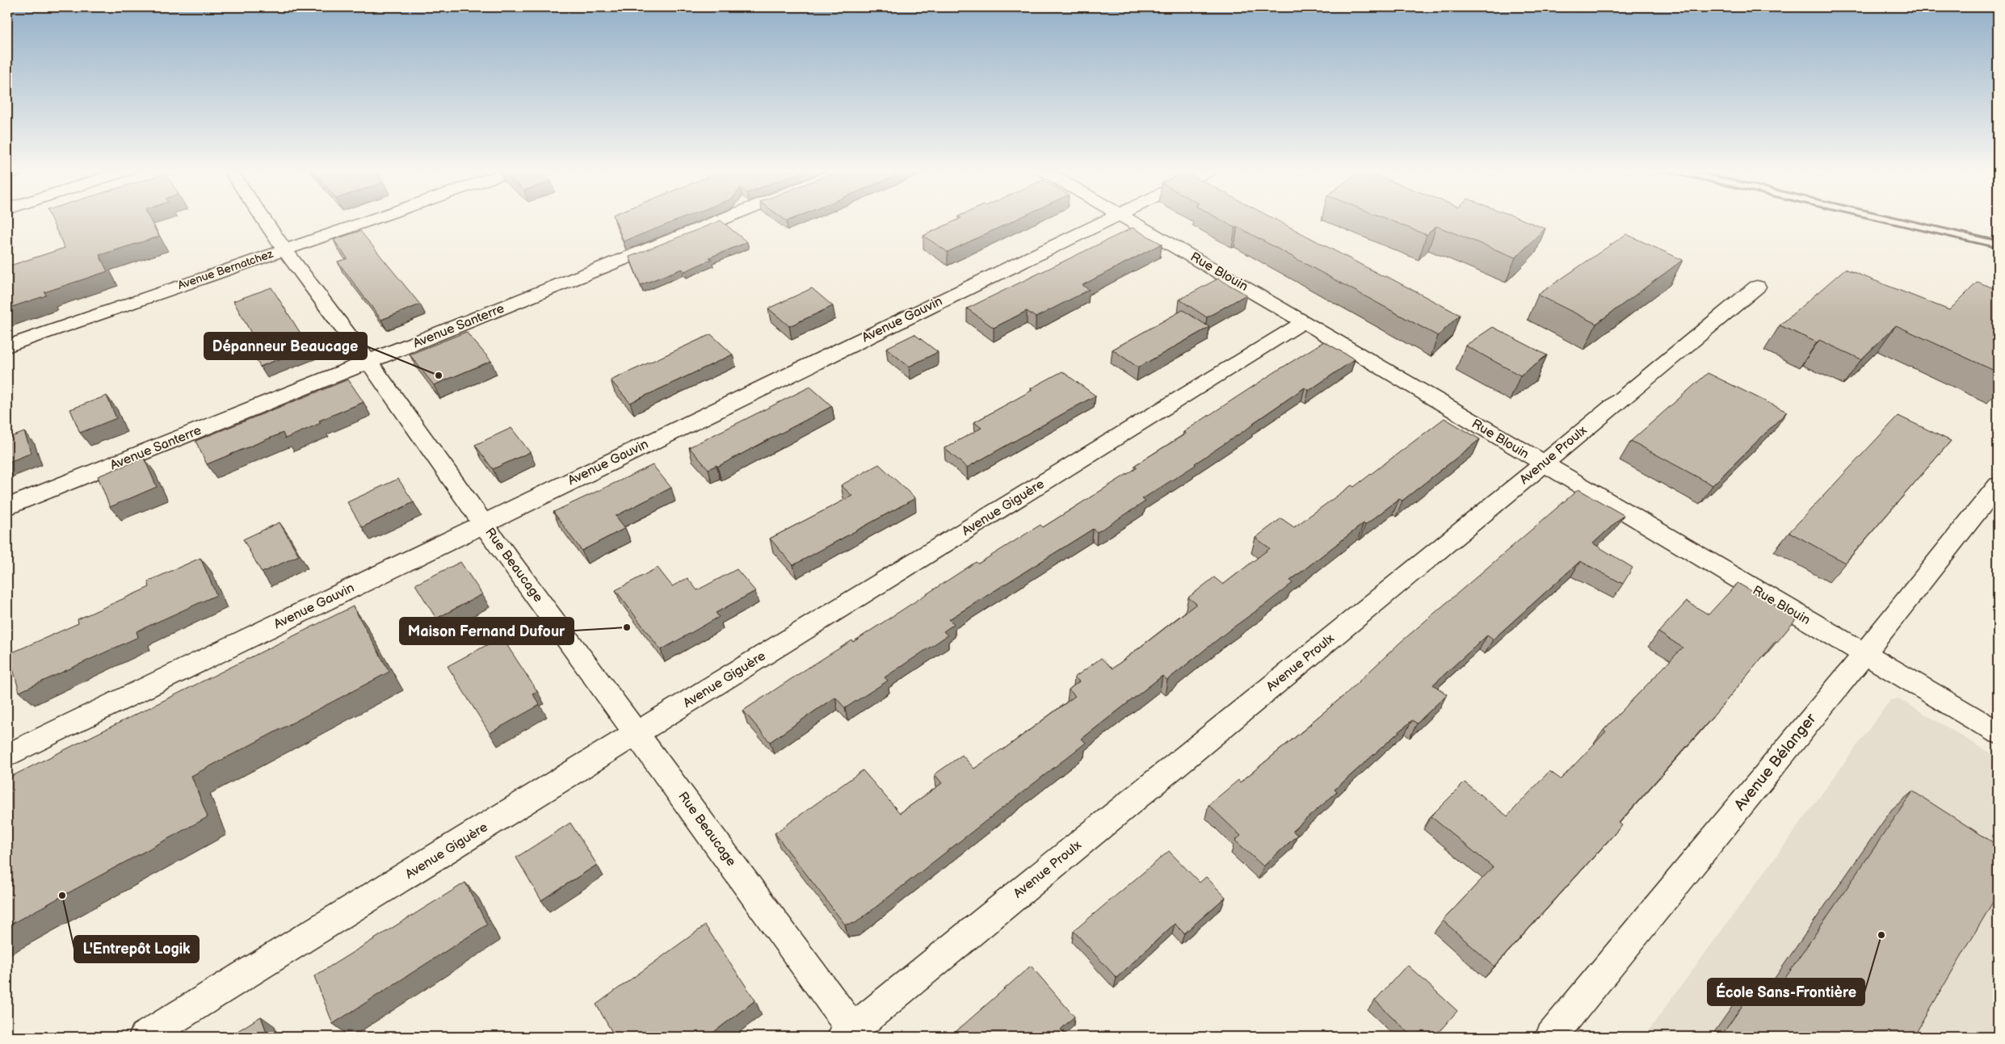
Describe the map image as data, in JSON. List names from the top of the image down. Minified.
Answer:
{"streets":{"street":["Avenue Bernatchez","Rue Blouin","Avenue Gauvin","Avenue Santerre","Avenue Proulx","Avenue Giguère","Rue Beaucage","Avenue Bélanger"]},"crossings":[["Avenue Bernatchez","Rue Beaucage"],["Rue Blouin","Avenue Proulx"],["Rue Blouin","Avenue Giguère"],["Rue Blouin","Avenue Bélanger"],["Avenue Gauvin","Rue Beaucage"],["Avenue Santerre","Rue Beaucage"],["Avenue Proulx","Rue Beaucage"],["Avenue Giguère","Rue Beaucage"]],"places":["Dépanneur Beaucage","Maison Fernand Dufour","L'Entrepôt Logik","École Sans-Frontière"]}
